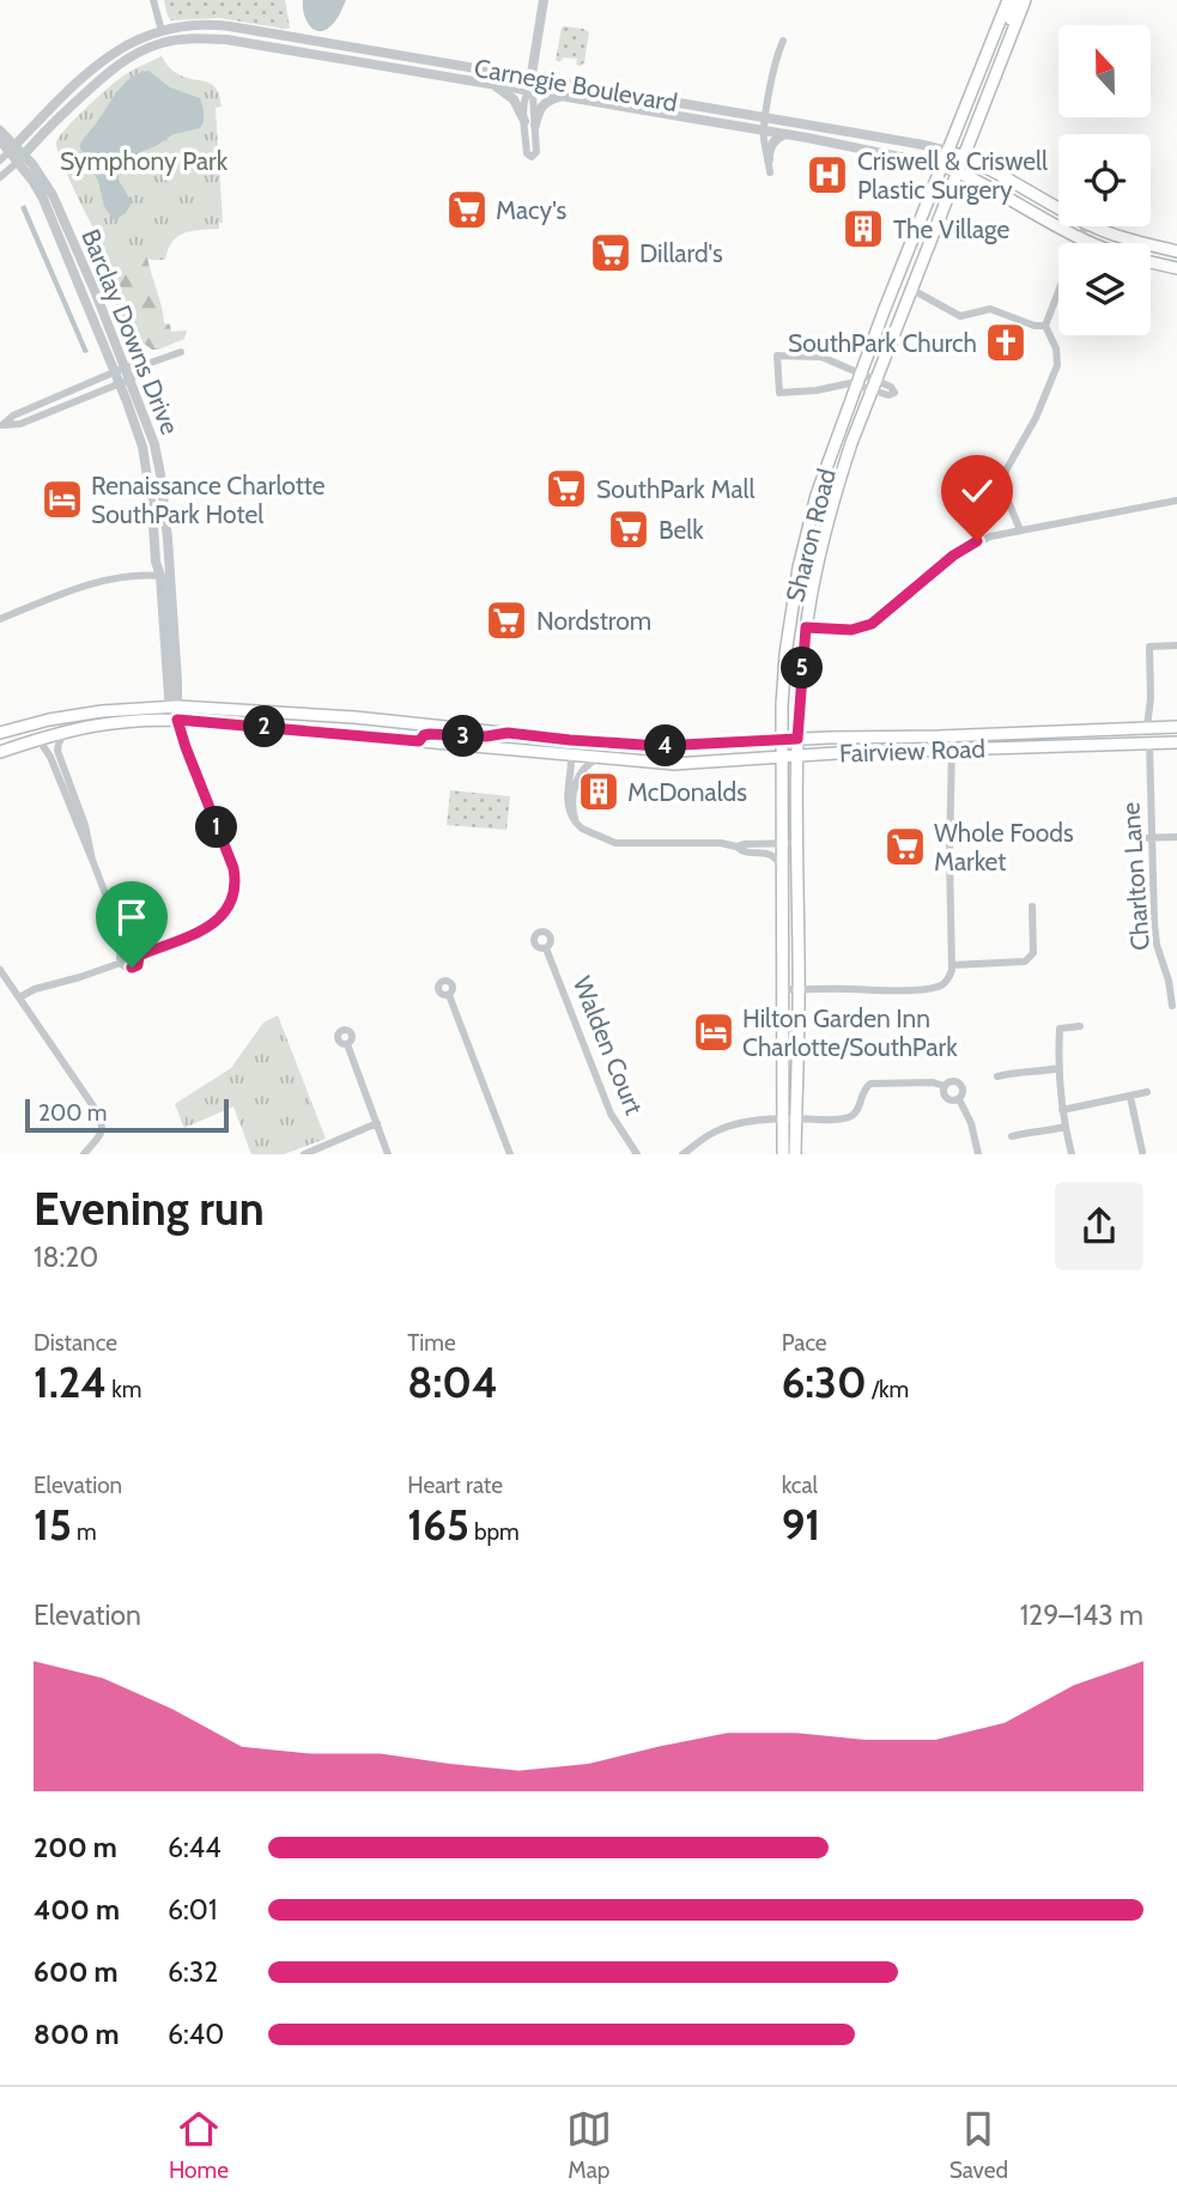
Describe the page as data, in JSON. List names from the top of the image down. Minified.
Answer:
{"streets":{"main road":["Carnegie Boulevard","Sharon Road","Fairview Road"],"street":["Barclay Downs Drive","Charlton Lane","Walden Court"]},"crossings":[["Carnegie Boulevard","Barclay Downs Drive"],["Carnegie Boulevard","Sharon Road"],["Barclay Downs Drive","Fairview Road"],["Sharon Road","Fairview Road"],["Fairview Road","Charlton Lane"]],"parks":["Symphony Park"],"places":{"hospital":["Criswell & Criswell Plastic Surgery"],"supermarket":["Macy's","Dillard's","SouthPark Mall","Belk","Nordstrom","Whole Foods Market"],"building":["The Village","McDonalds"],"church":["SouthPark Church"],"hotel":["Renaissance Charlotte SouthPark Hotel","Hilton Garden Inn Charlotte/SouthPark"]},"scale_bar":"200 m","north":"top","page":{"pins":["5","2","3","4","1"],"scale":"200 m","heading":["Evening run","18:20"],"stats":[["Distance","1.24 km"],["Time","8:04"],["Pace","6:30 /km"],["Elevation","15 m"],["Heart rate","165 bpm"],["kcal","91"]],"chart":["Elevation","129–143 m"],"list":[{"name":"200 m","note":"6:44"},{"name":"400 m","note":"6:01"},{"name":"600 m","note":"6:32"},{"name":"800 m","note":"6:40"}],"tabs":["Home","Map","Saved"]}}
